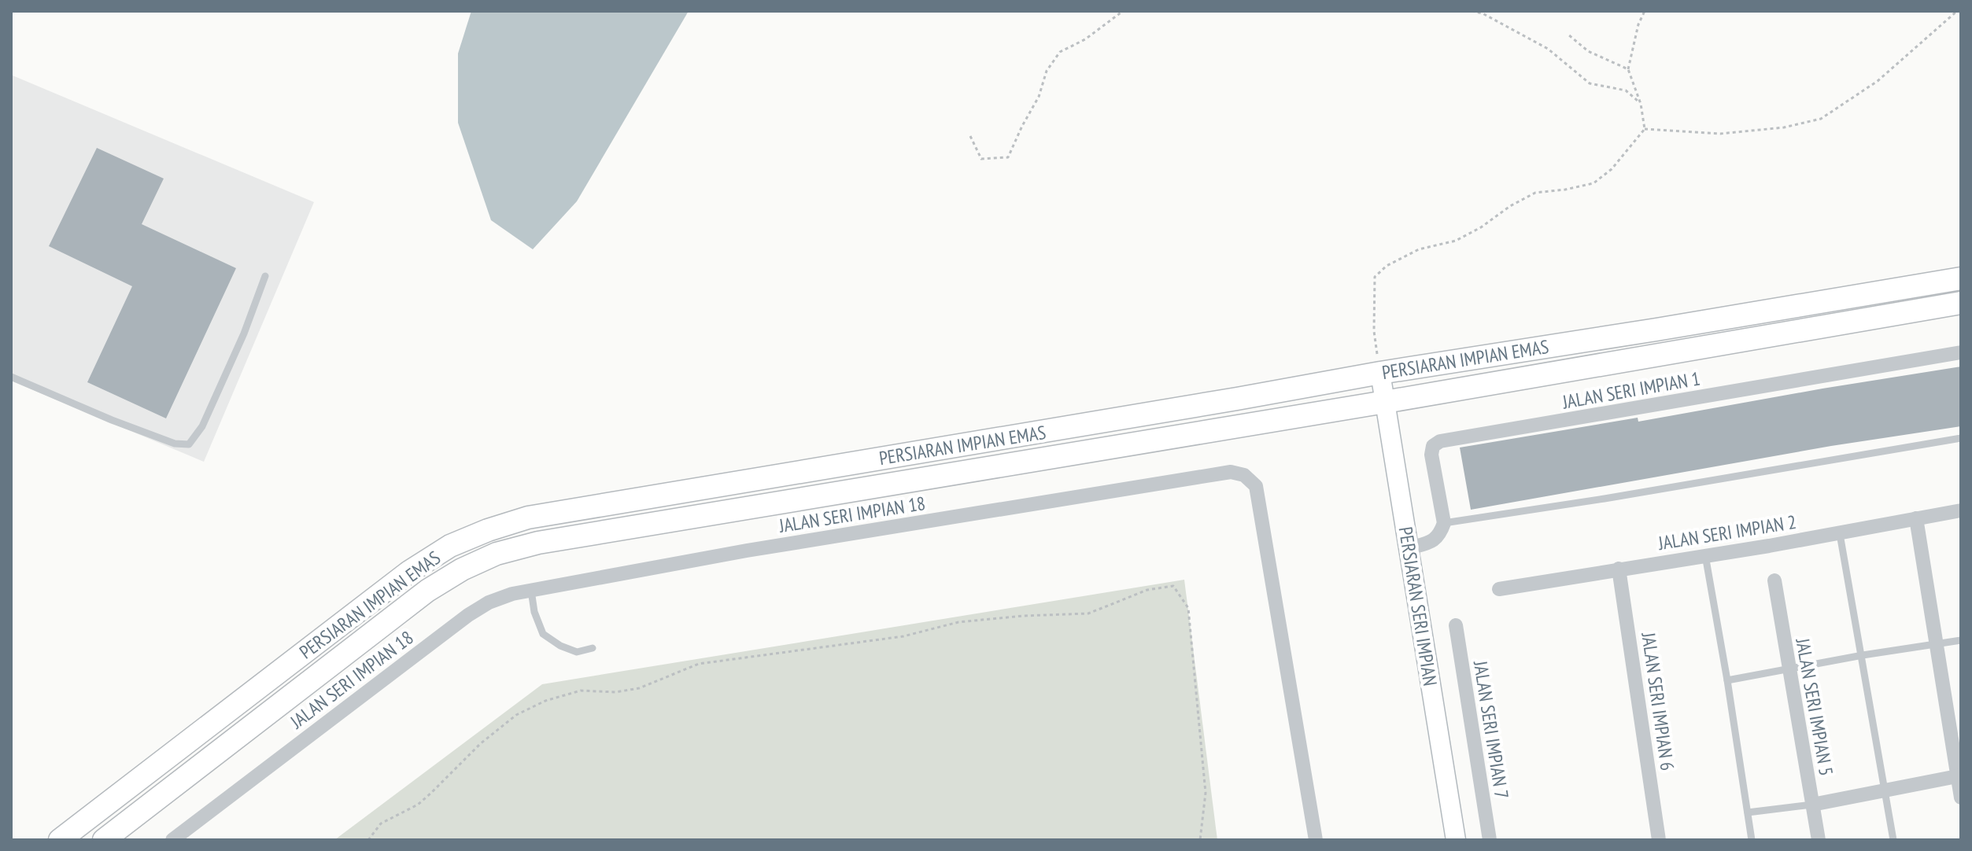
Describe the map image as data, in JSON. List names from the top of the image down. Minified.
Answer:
{"streets":{"main road":["PERSIARAN IMPIAN EMAS"],"street":["JALAN SERI IMPIAN 1","JALAN SERI IMPIAN 18","JALAN SERI IMPIAN 2","PERSIARAN SERI IMPIAN","JALAN SERI IMPIAN 6","JALAN SERI IMPIAN 5","JALAN SERI IMPIAN 7"]},"crossings":[["PERSIARAN IMPIAN EMAS","PERSIARAN SERI IMPIAN"],["JALAN SERI IMPIAN 2","JALAN SERI IMPIAN 6"]]}
